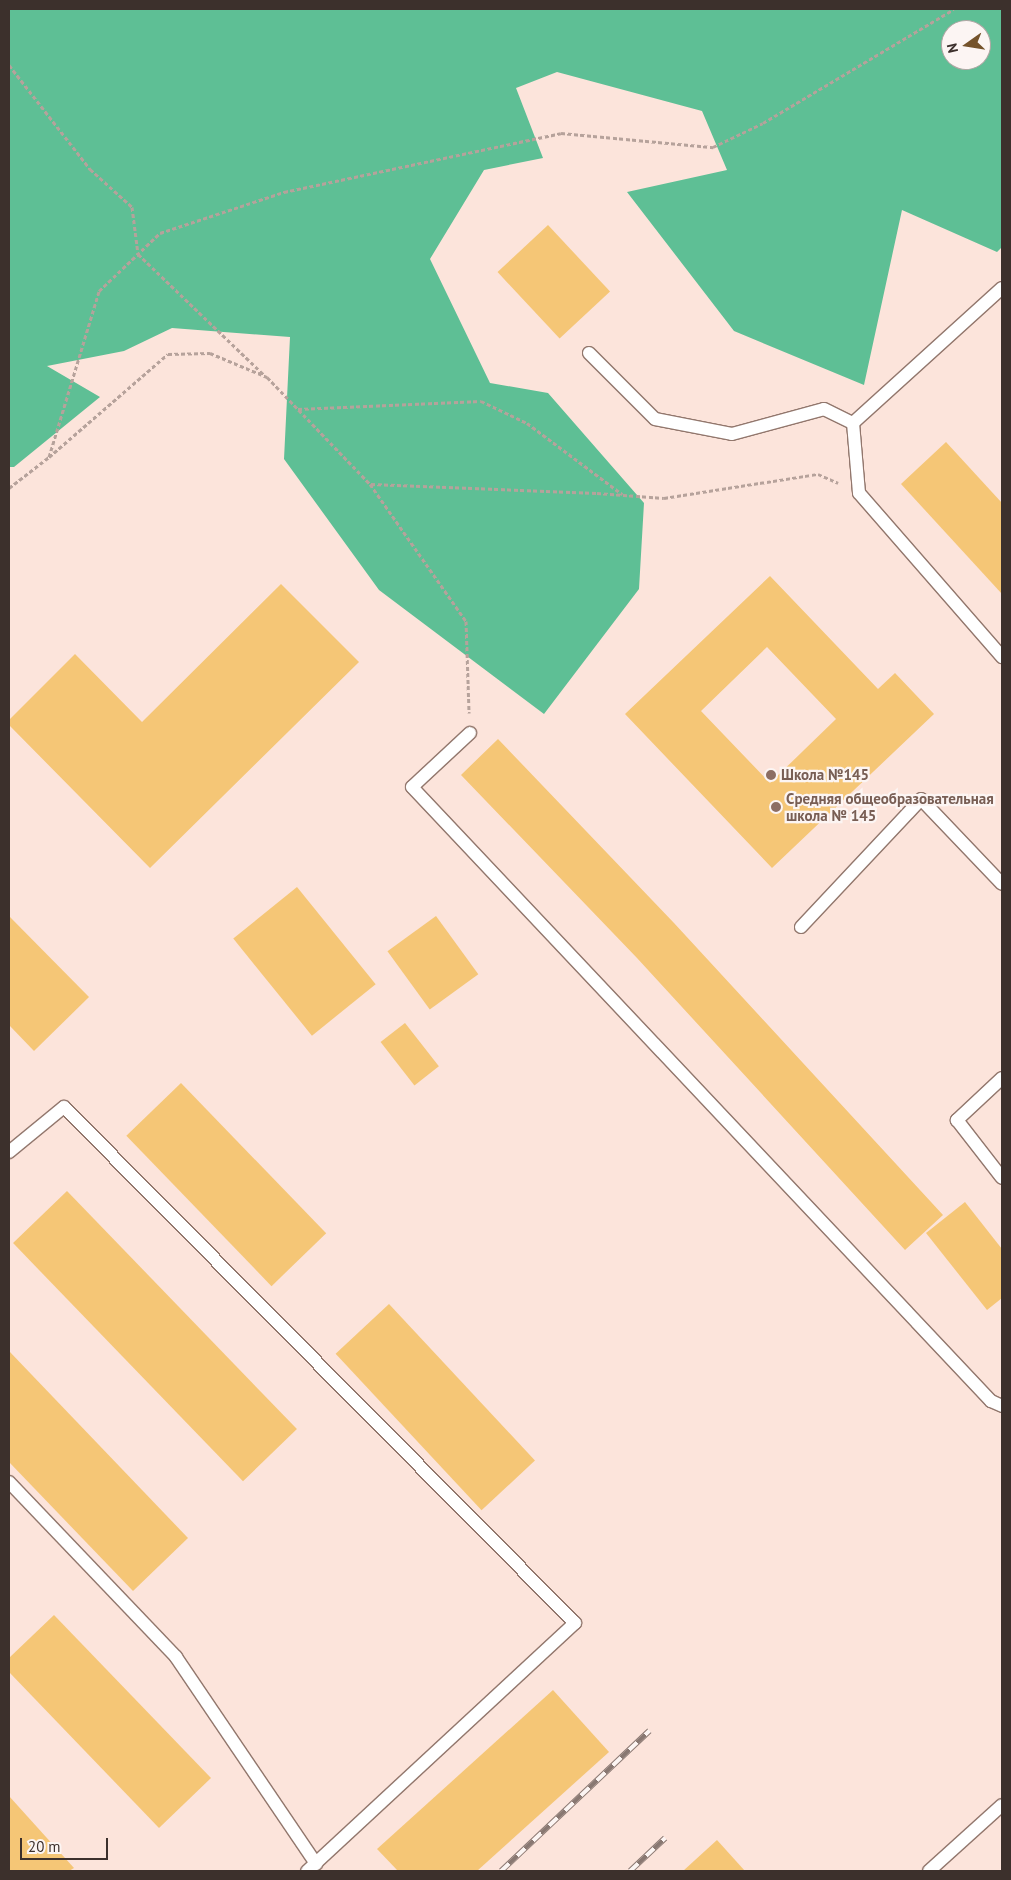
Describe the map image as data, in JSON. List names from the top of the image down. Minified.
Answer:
{"places":["Школа №145","Средняя общеобразовательная школа № 145"],"scale_bar":"20 m","north":"left"}
